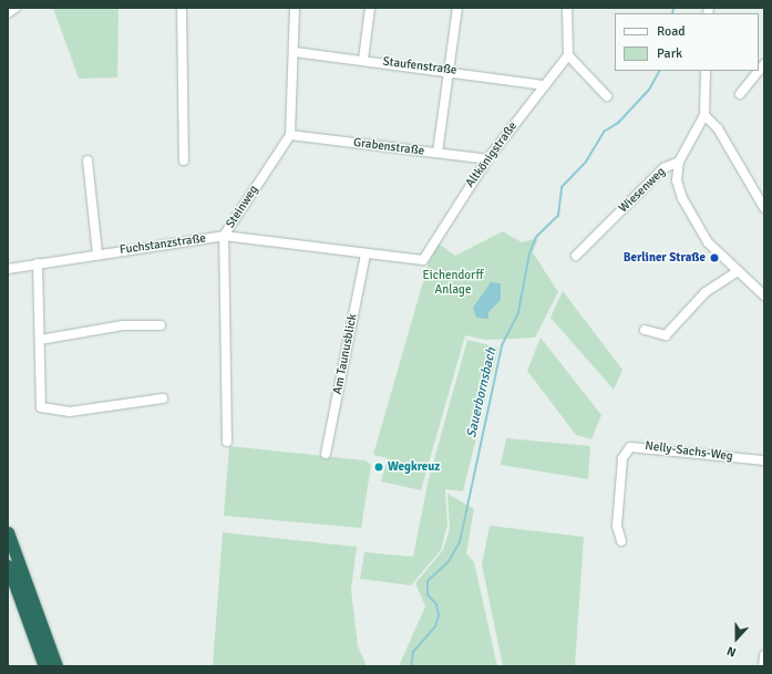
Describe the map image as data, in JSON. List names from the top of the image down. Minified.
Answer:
{"streets":{"street":["Staufenstraße","Grabenstraße","Altkönigstraße","Wiesenweg","Steinweg","Fuchstanzstraße","Am Taunusblick","Nelly-Sachs-Weg"]},"crossings":[["Staufenstraße","Altkönigstraße"],["Grabenstraße","Altkönigstraße"],["Grabenstraße","Steinweg"],["Altkönigstraße","Fuchstanzstraße"],["Steinweg","Fuchstanzstraße"],["Fuchstanzstraße","Am Taunusblick"]],"water":["Sauerbornsbach"],"parks":["Eichendorff Anlage"],"places":["Berliner Straße","Wegkreuz"],"legend":["Road","Park"],"north":"bottom"}
